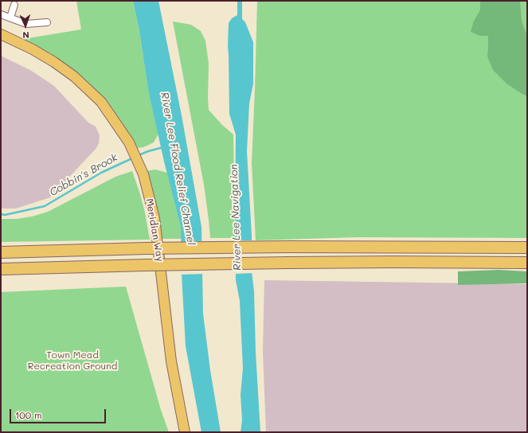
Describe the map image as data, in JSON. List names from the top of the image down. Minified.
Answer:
{"streets":{"main road":["Meridian Way"]},"water":["River Lee Flood Relief Channel","Cobbin's Brook","River Lee Navigation"],"parks":["Town Mead Recreation Ground"],"scale_bar":"100 m","north":"bottom"}
